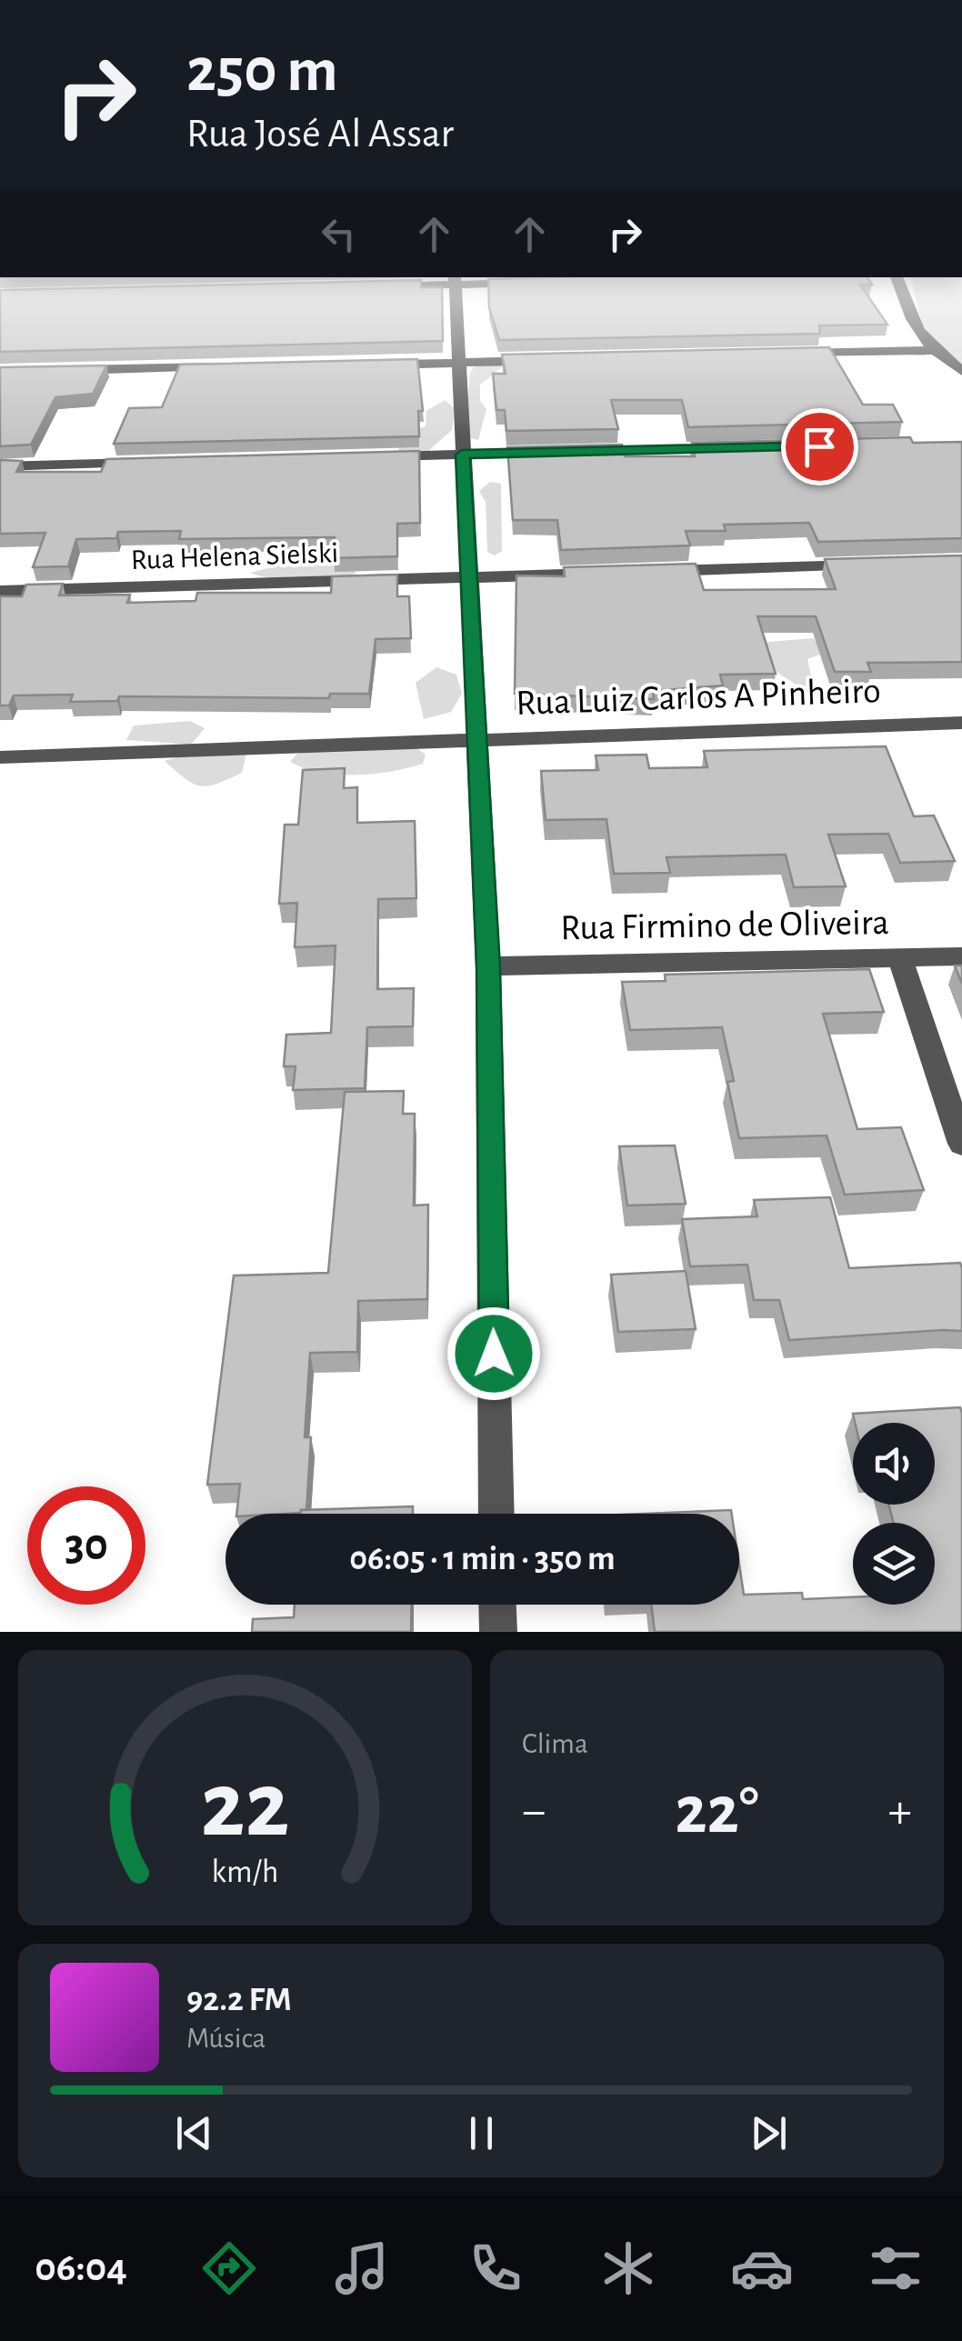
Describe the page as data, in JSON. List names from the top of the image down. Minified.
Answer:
{"streets":{"street":["Rua Helena Sielski","Rua Luiz Carlos A Pinheiro","Rua Firmino de Oliveira"]},"page":{"turn":["250 m","Rua José Al Assar"],"limit":"30","trip":"06:05 · 1 min · 350 m","tile":"Clima","heat":["−","22°","+"],"song":["92.2 FM","Música"],"tabs":"06:04","gauge":["22","km/h"]}}
